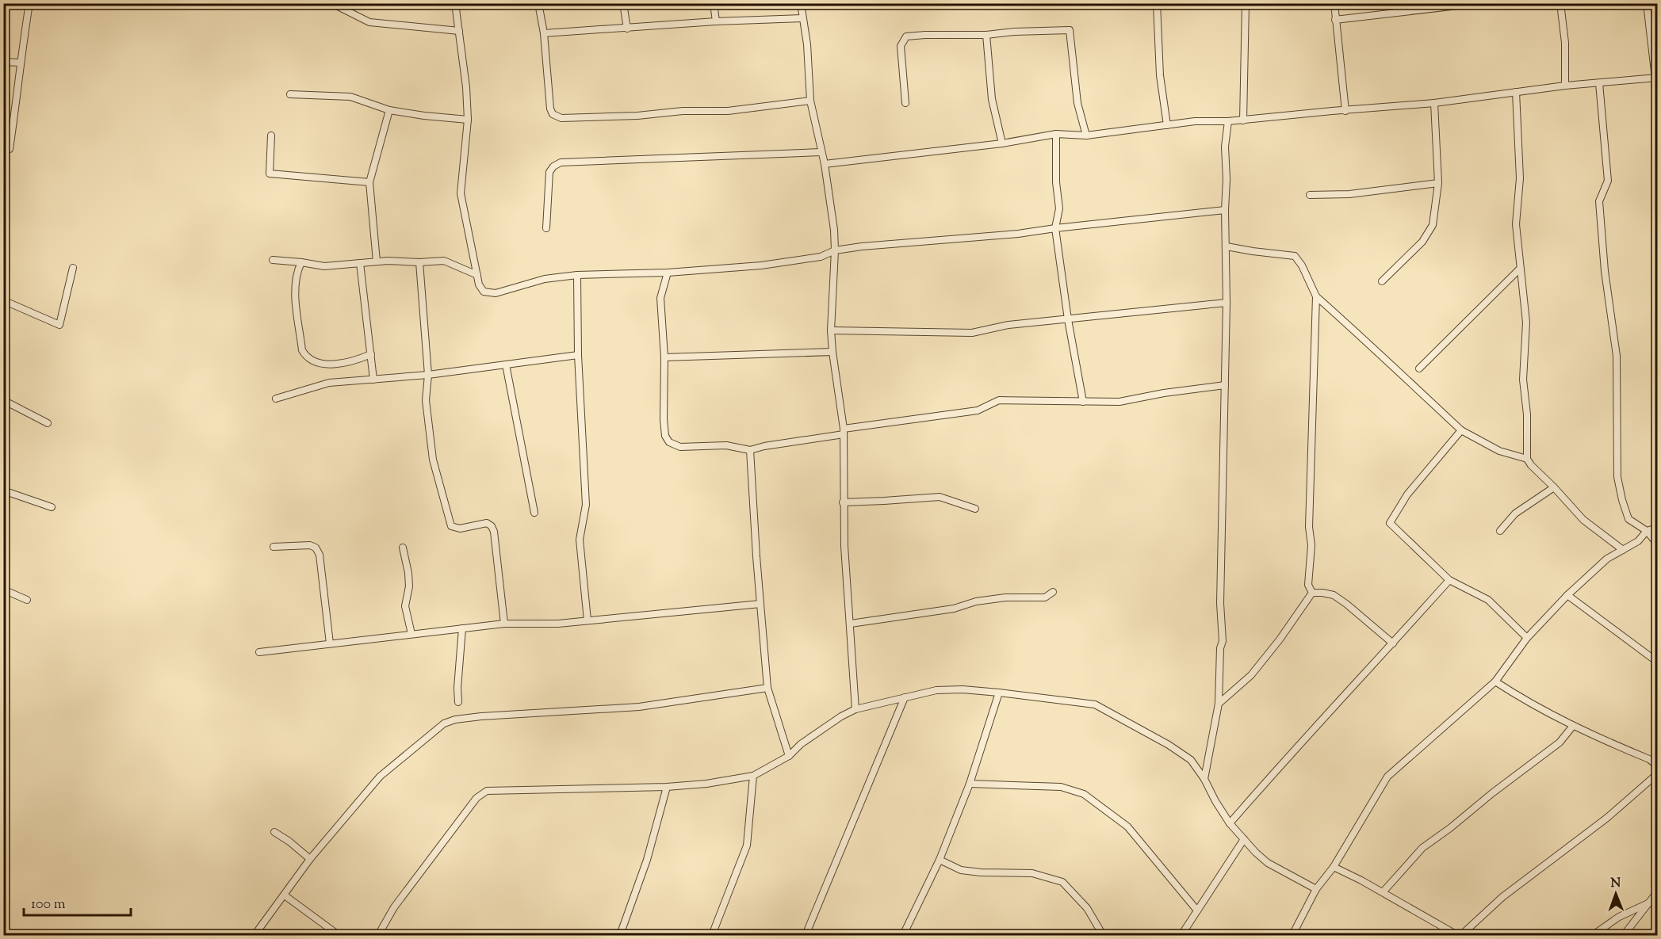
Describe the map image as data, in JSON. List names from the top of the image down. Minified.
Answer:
{"scale_bar":"100 m","north":"top"}
